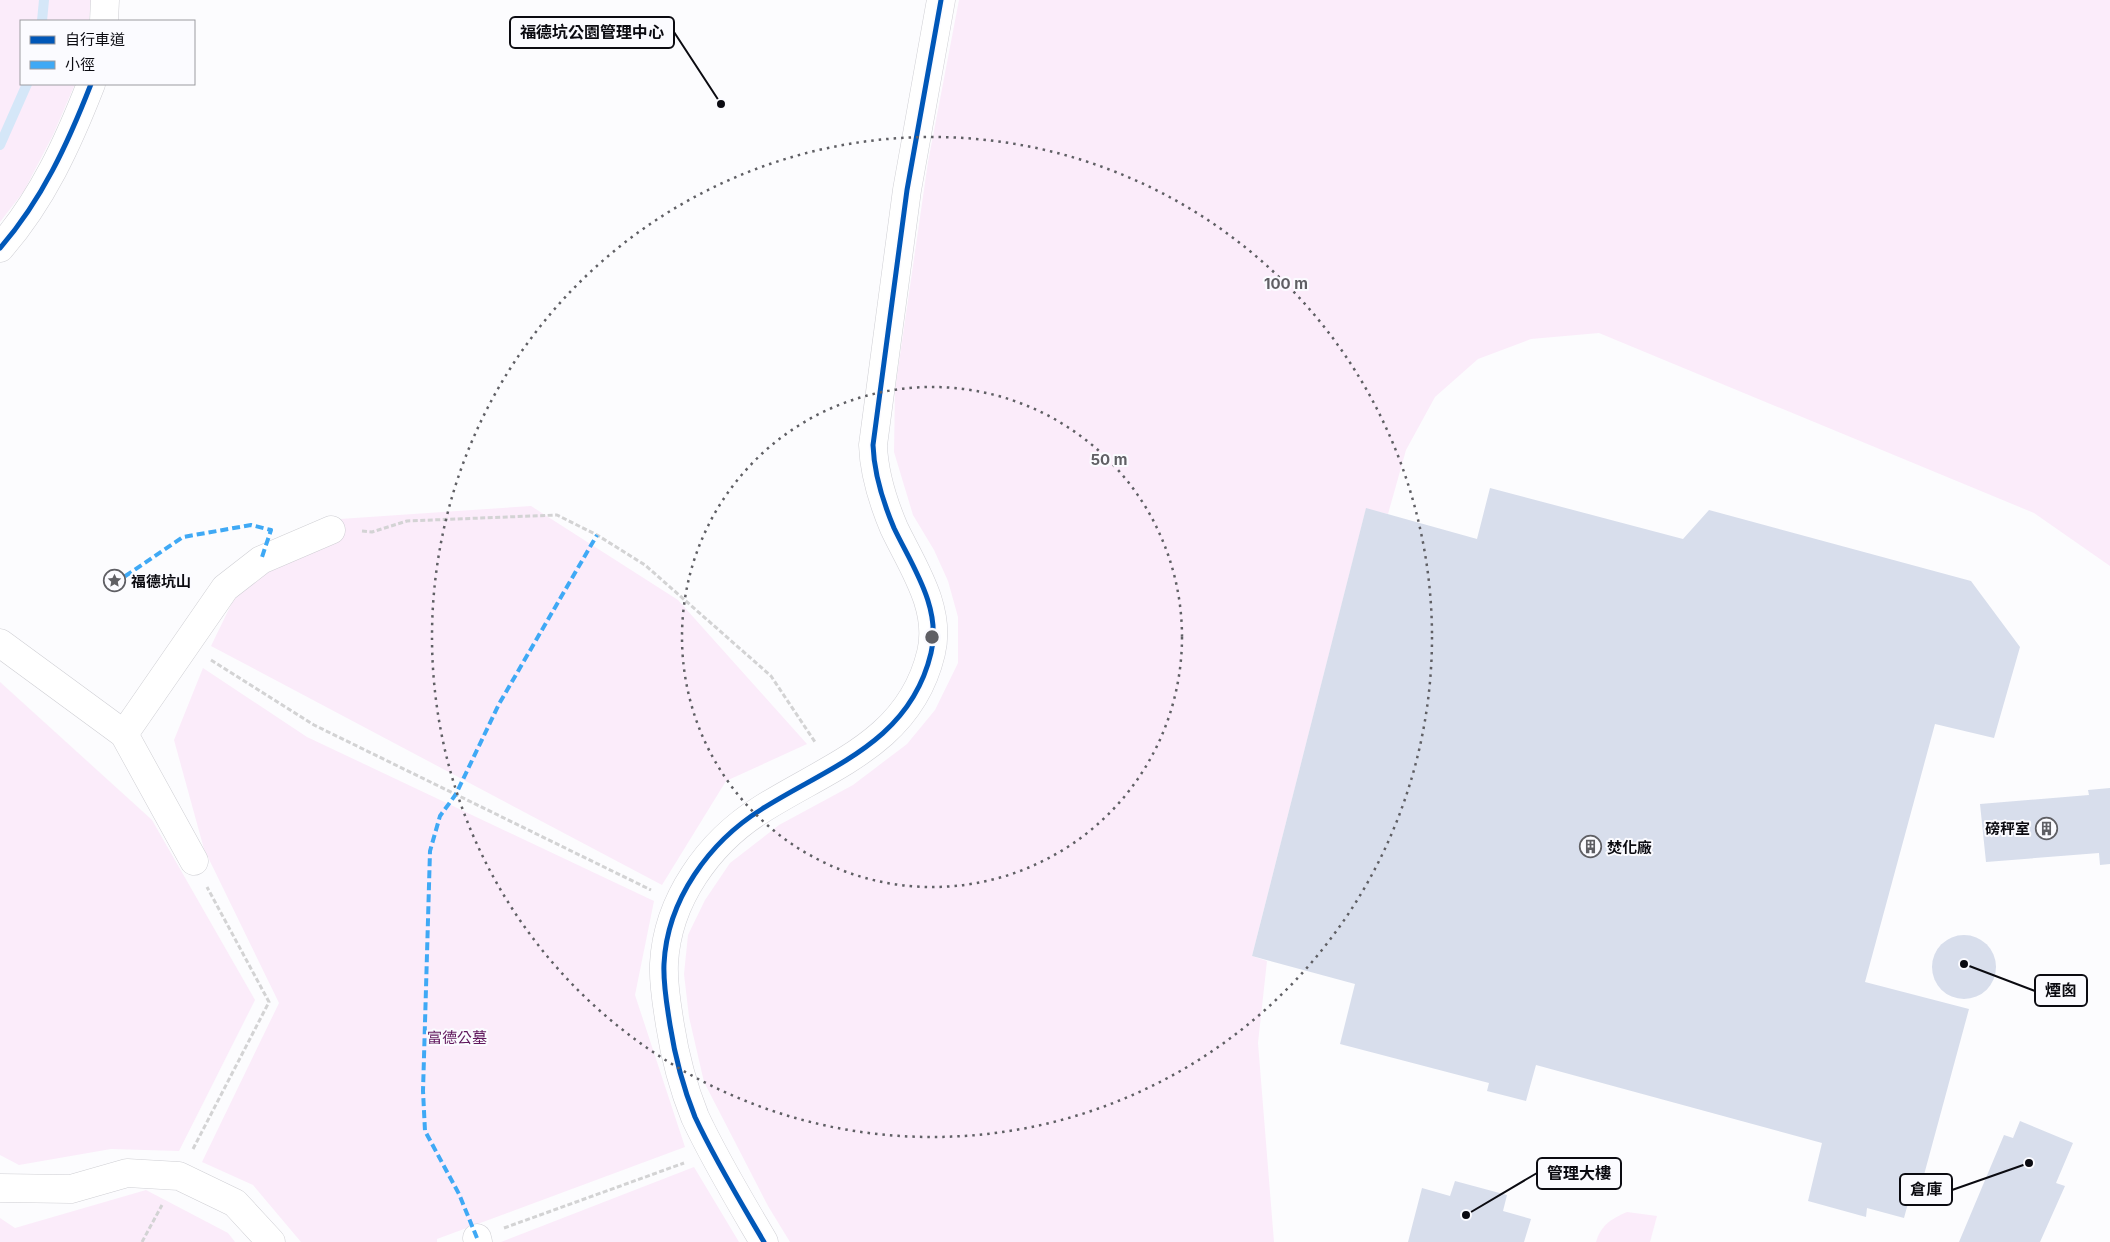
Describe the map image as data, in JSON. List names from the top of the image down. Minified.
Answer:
{"parks":["富德公墓"],"places":{"other":["福德坑公園管理中心","煙囪","倉庫","管理大樓"],"place":["福德坑山"],"building":["磅秤室","焚化廠"]},"legend":["自行車道","小徑"],"rings":["100 m","50 m"]}
